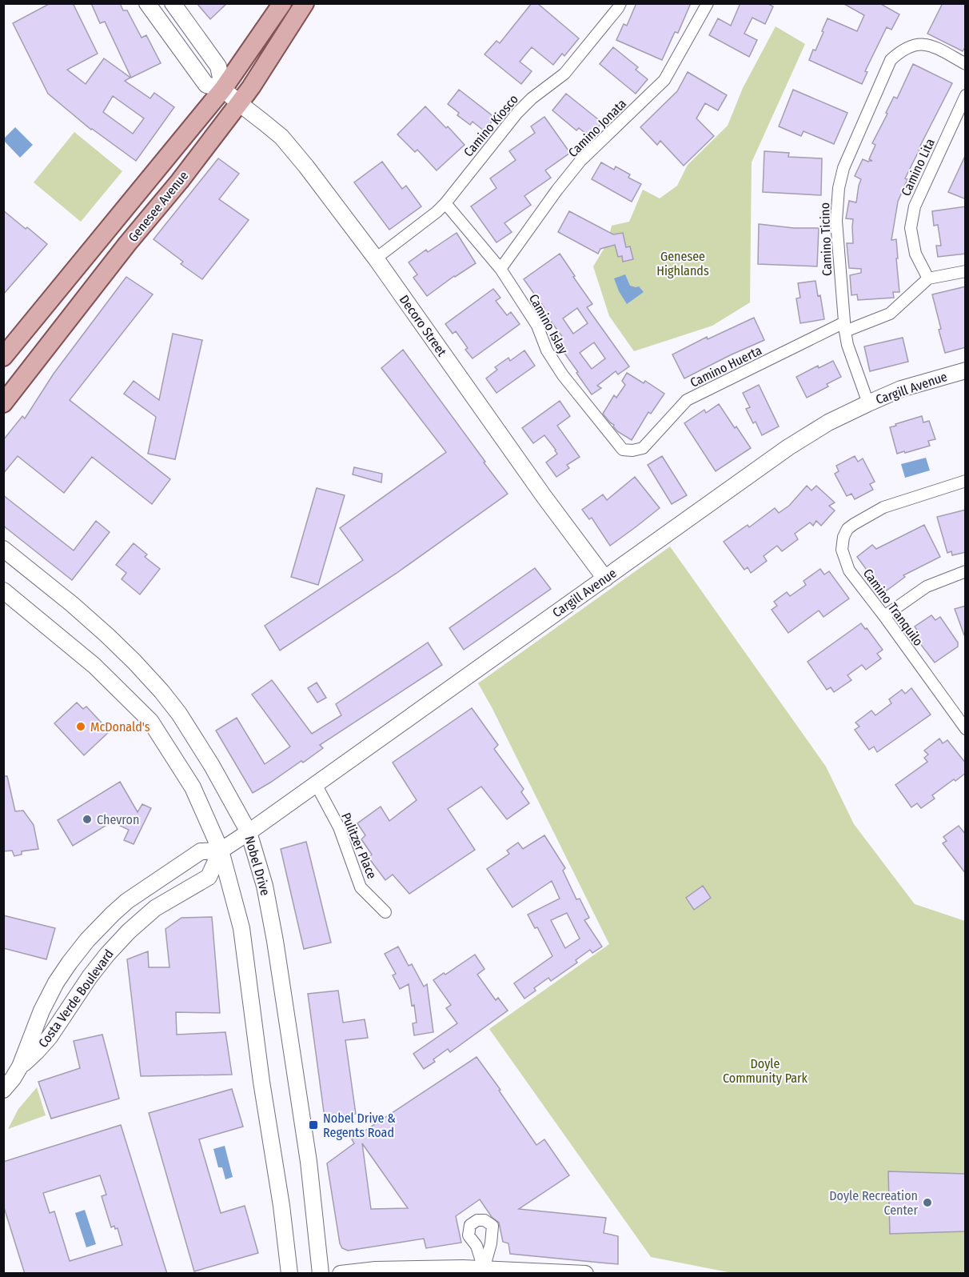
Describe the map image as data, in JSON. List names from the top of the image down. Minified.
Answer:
{"streets":{"main road":["Genesee Avenue"],"street":["Camino Kiosco","Camino Jonata","Camino Lita","Camino Ticino","Camino Islay","Decoro Street","Camino Huerta","Cargill Avenue","Camino Tranquilo","Pulitzer Place","Nobel Drive","Costa Verde Boulevard"]},"crossings":[["Camino Kiosco","Camino Islay"],["Camino Kiosco","Decoro Street"],["Camino Jonata","Camino Islay"],["Camino Lita","Camino Huerta"],["Genesee Avenue","Decoro Street"],["Camino Ticino","Camino Huerta"],["Camino Ticino","Cargill Avenue"],["Camino Islay","Camino Huerta"],["Decoro Street","Cargill Avenue"],["Cargill Avenue","Pulitzer Place"],["Cargill Avenue","Nobel Drive"],["Cargill Avenue","Costa Verde Boulevard"]],"parks":["Genesee Highlands","Doyle Community Park"],"places":{"other":["McDonald's","Chevron","Doyle Recreation Center"],"transit":["Nobel Drive & Regents Road"]}}
